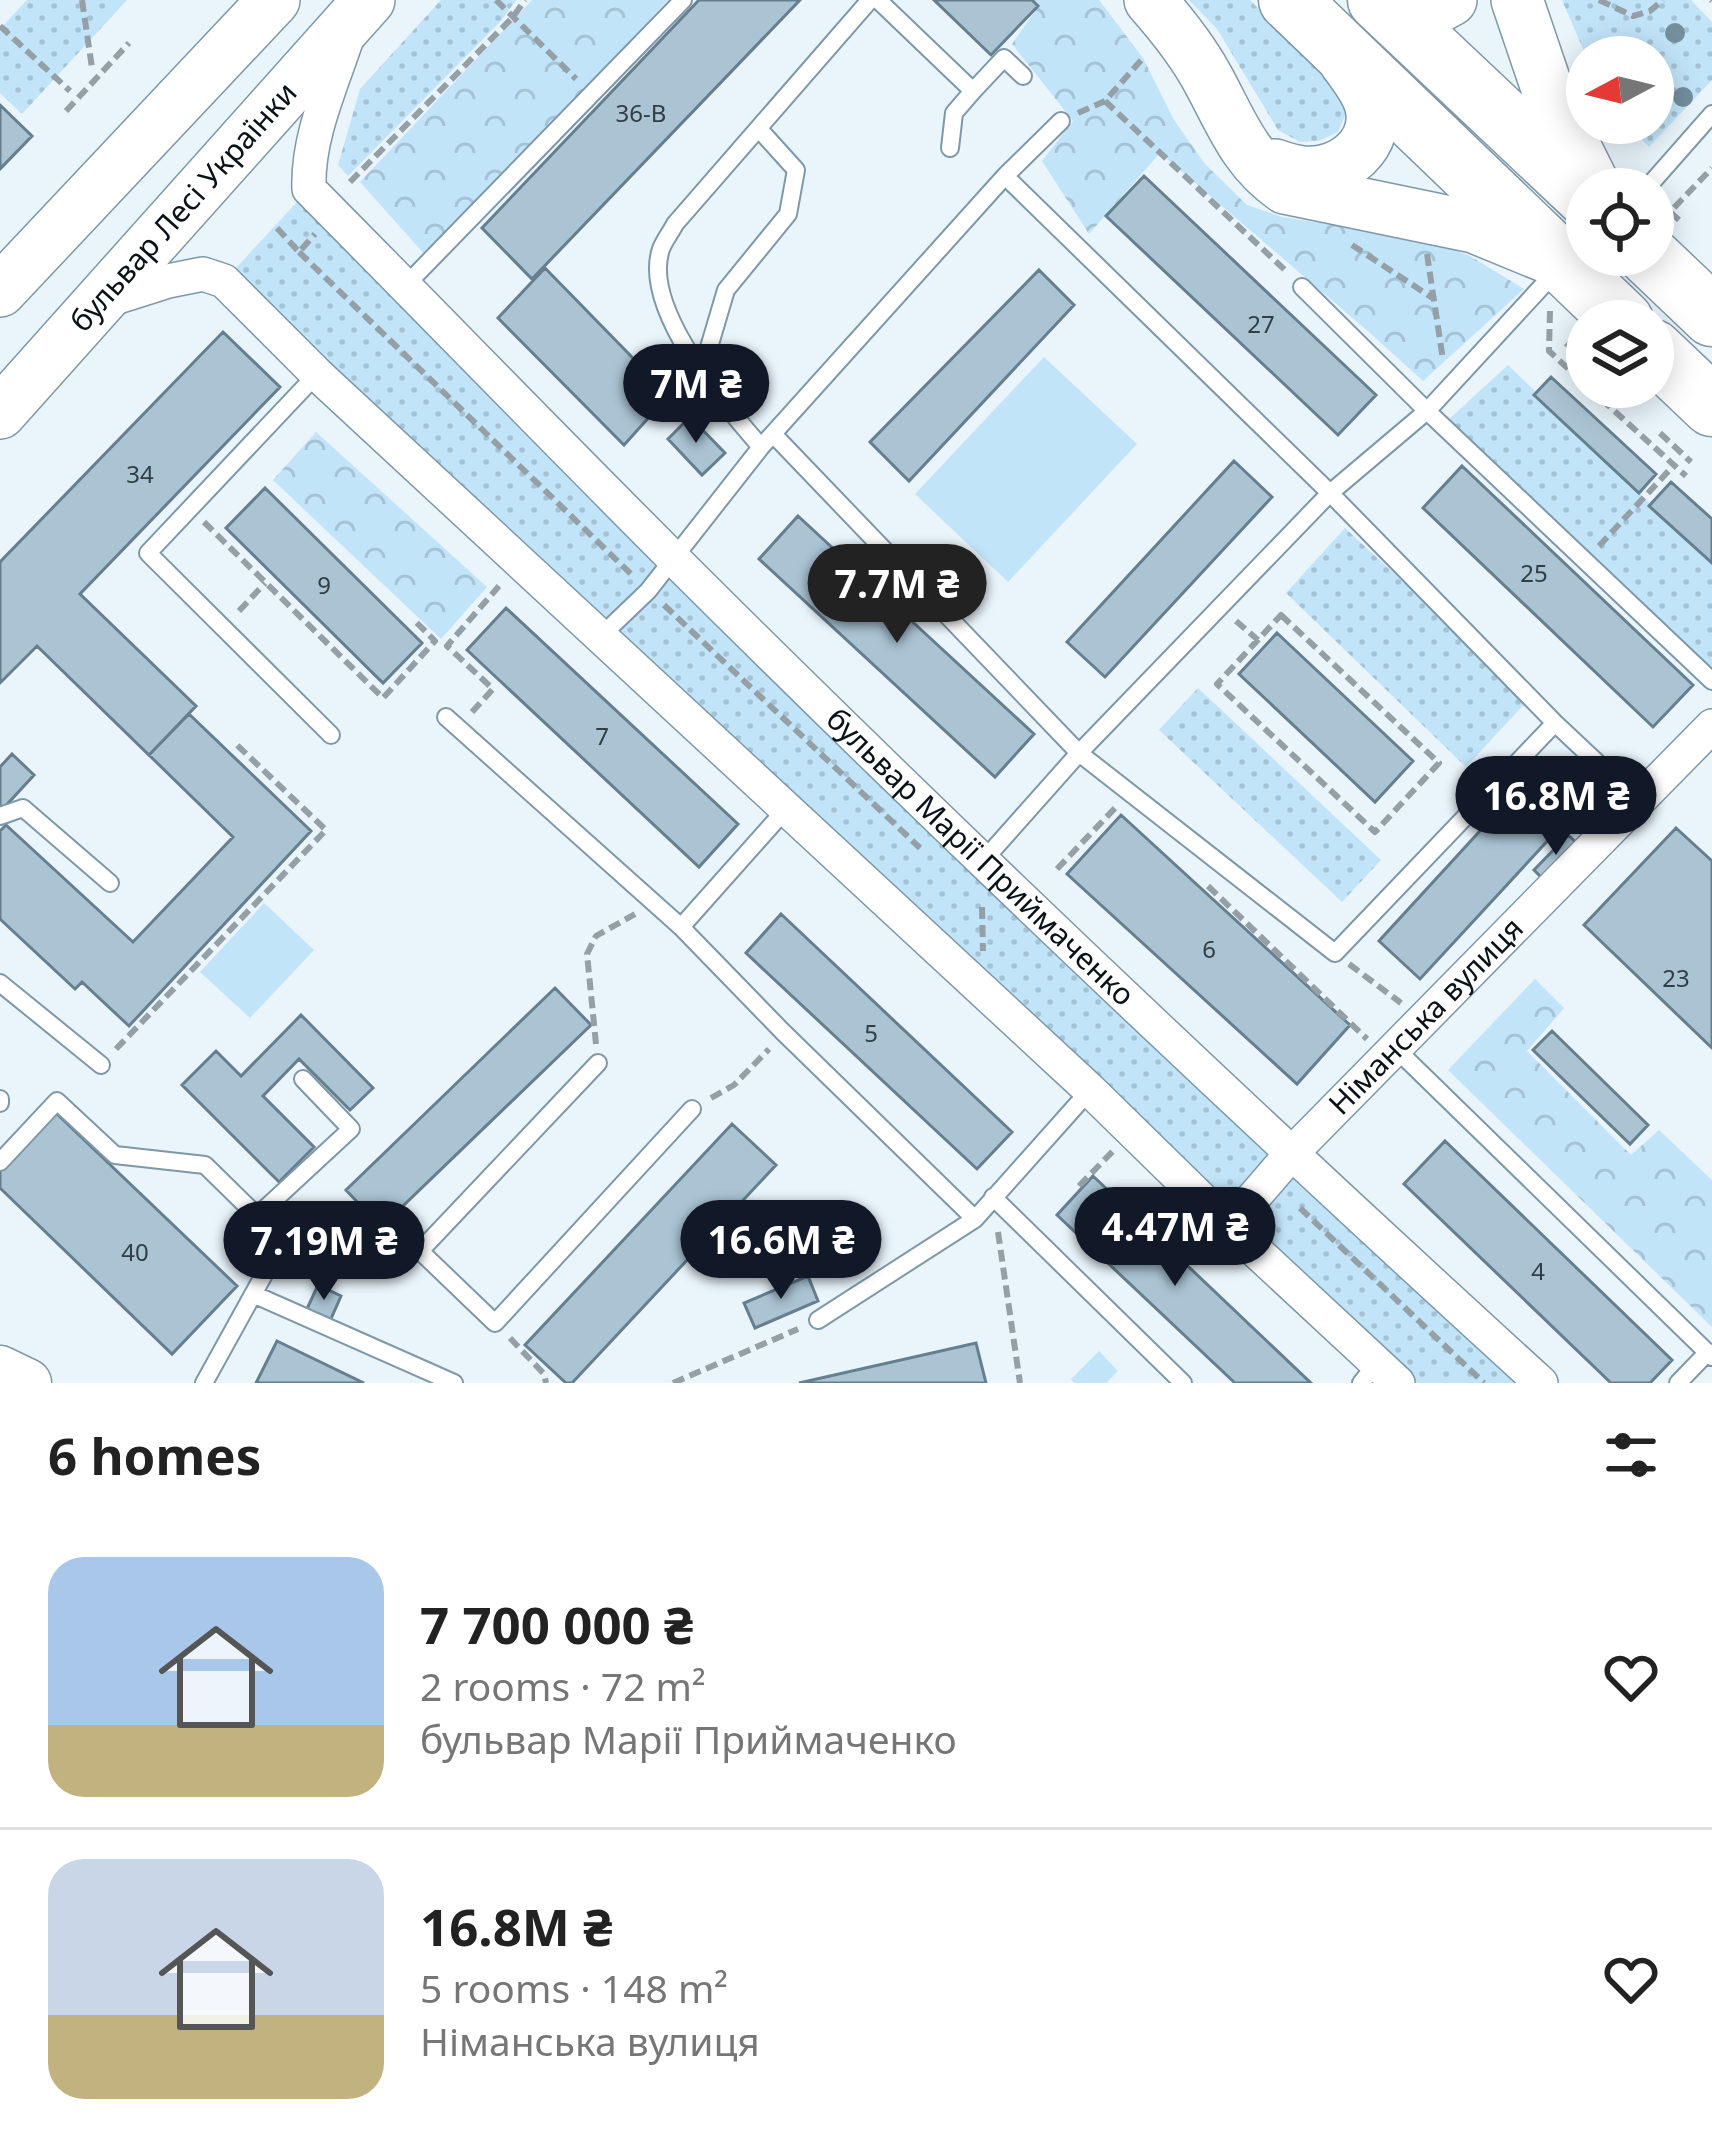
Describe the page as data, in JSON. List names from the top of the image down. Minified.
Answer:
{"streets":{"main road":["бульвар Лесі Українки"],"street":["бульвар Марії Приймаченко","Німанська вулиця"]},"crossings":[["бульвар Лесі Українки","бульвар Марії Приймаченко"],["бульвар Марії Приймаченко","Німанська вулиця"]],"house_numbers":["36-В","27","34","25","9","7","6","23","5","40","4"],"north":"left","page":{"price":["7M ₴","7.7M ₴","16.8M ₴","4.47M ₴","16.6M ₴","7.19M ₴"],"heading":"6 homes","list":[{"name":"7 700 000 ₴","note":"2 rooms · 72 m² · бульвар Марії Приймаченко"},{"name":"16.8M ₴","note":"5 rooms · 148 m² · Німанська вулиця"}]}}
